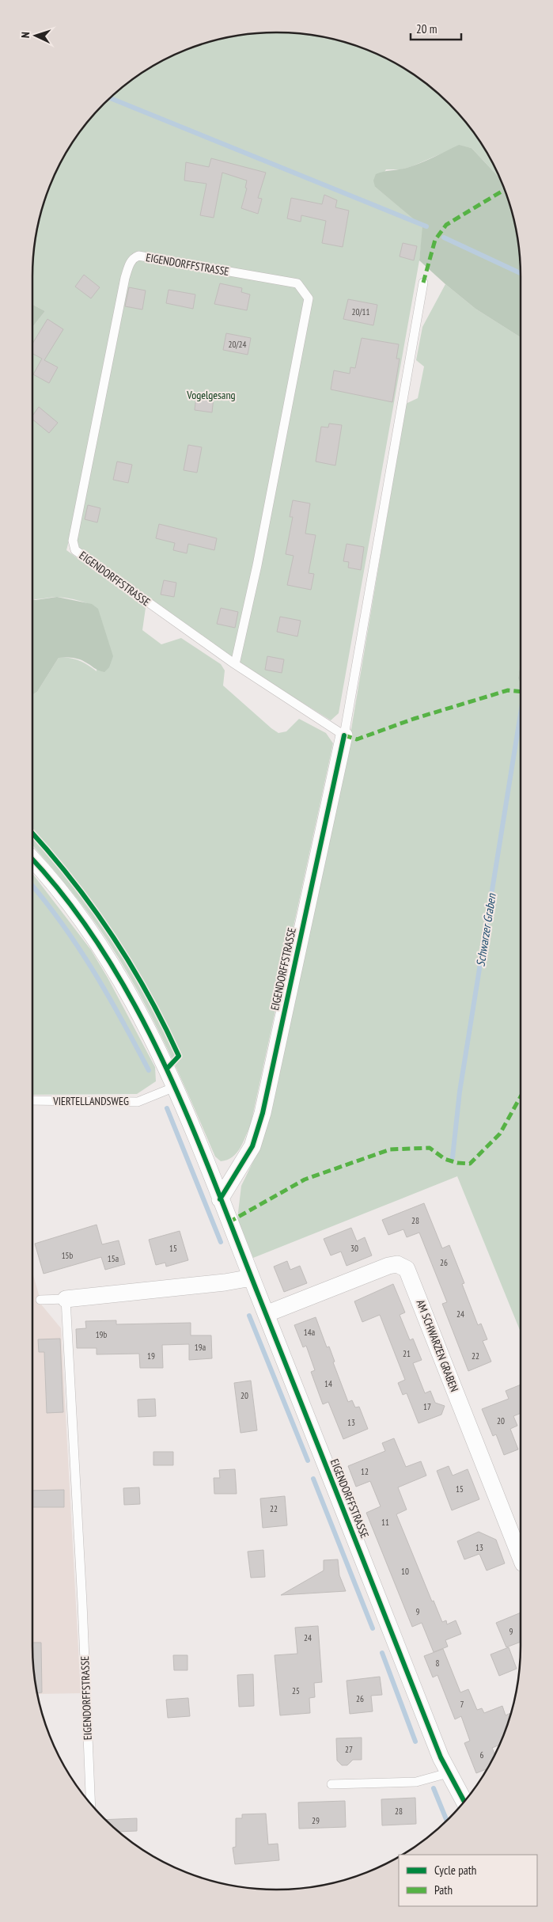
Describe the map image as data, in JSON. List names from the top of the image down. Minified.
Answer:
{"streets":{"street":["EIGENDORFFSTRASSE","AM SCHWARZEN GRABEN"],"lane":["VIERTELLANDSWEG"]},"crossings":[["EIGENDORFFSTRASSE","VIERTELLANDSWEG"],["EIGENDORFFSTRASSE","AM SCHWARZEN GRABEN"]],"water":["Schwarzer Graben"],"parks":["Vogelgesang"],"house_numbers":["20/11","20/24","28","15","30","15b","15a","26","24","14a","19b","19a","21","19","22","14","20","17","20","13","12","15","22","11","13","10","9","9","24","8","25","26","7","27","6","28","29"],"legend":["Cycle path","Path"],"scale_bar":"20 m","north":"left"}
